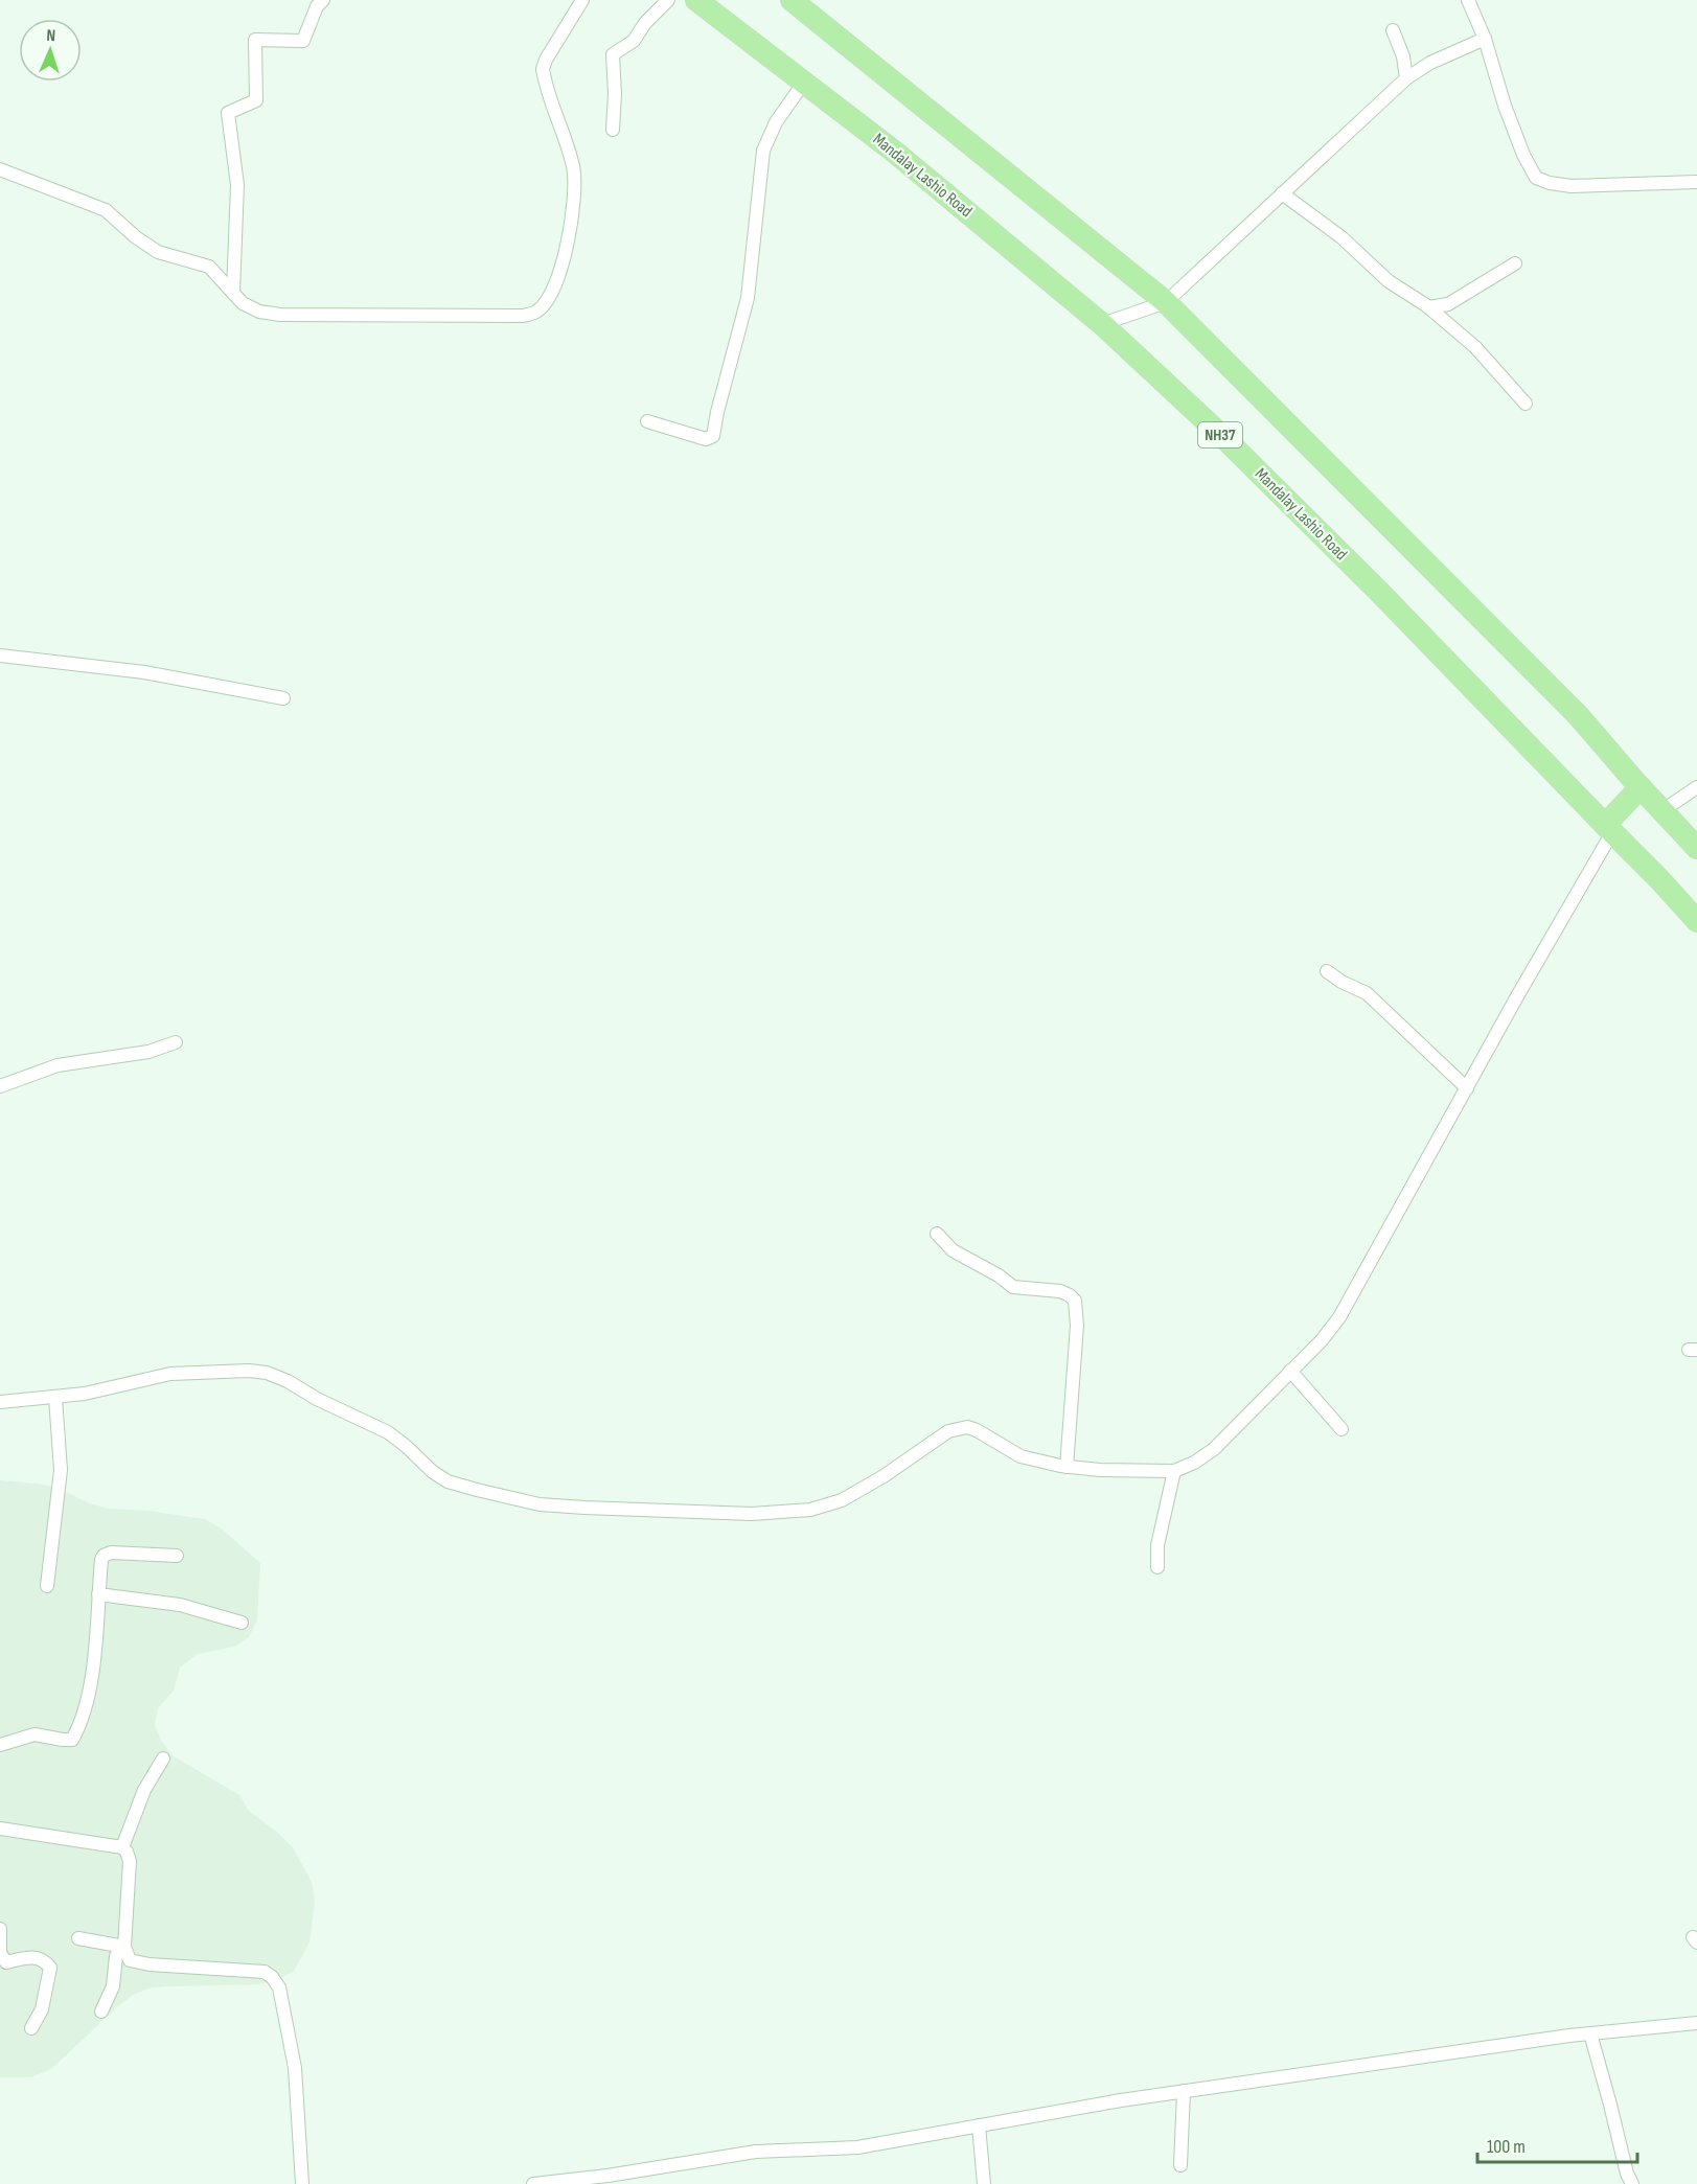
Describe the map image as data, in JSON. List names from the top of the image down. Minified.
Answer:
{"streets":{"highway":["Mandalay Lashio Road","NH37"]},"scale_bar":"100 m","north":"top"}
